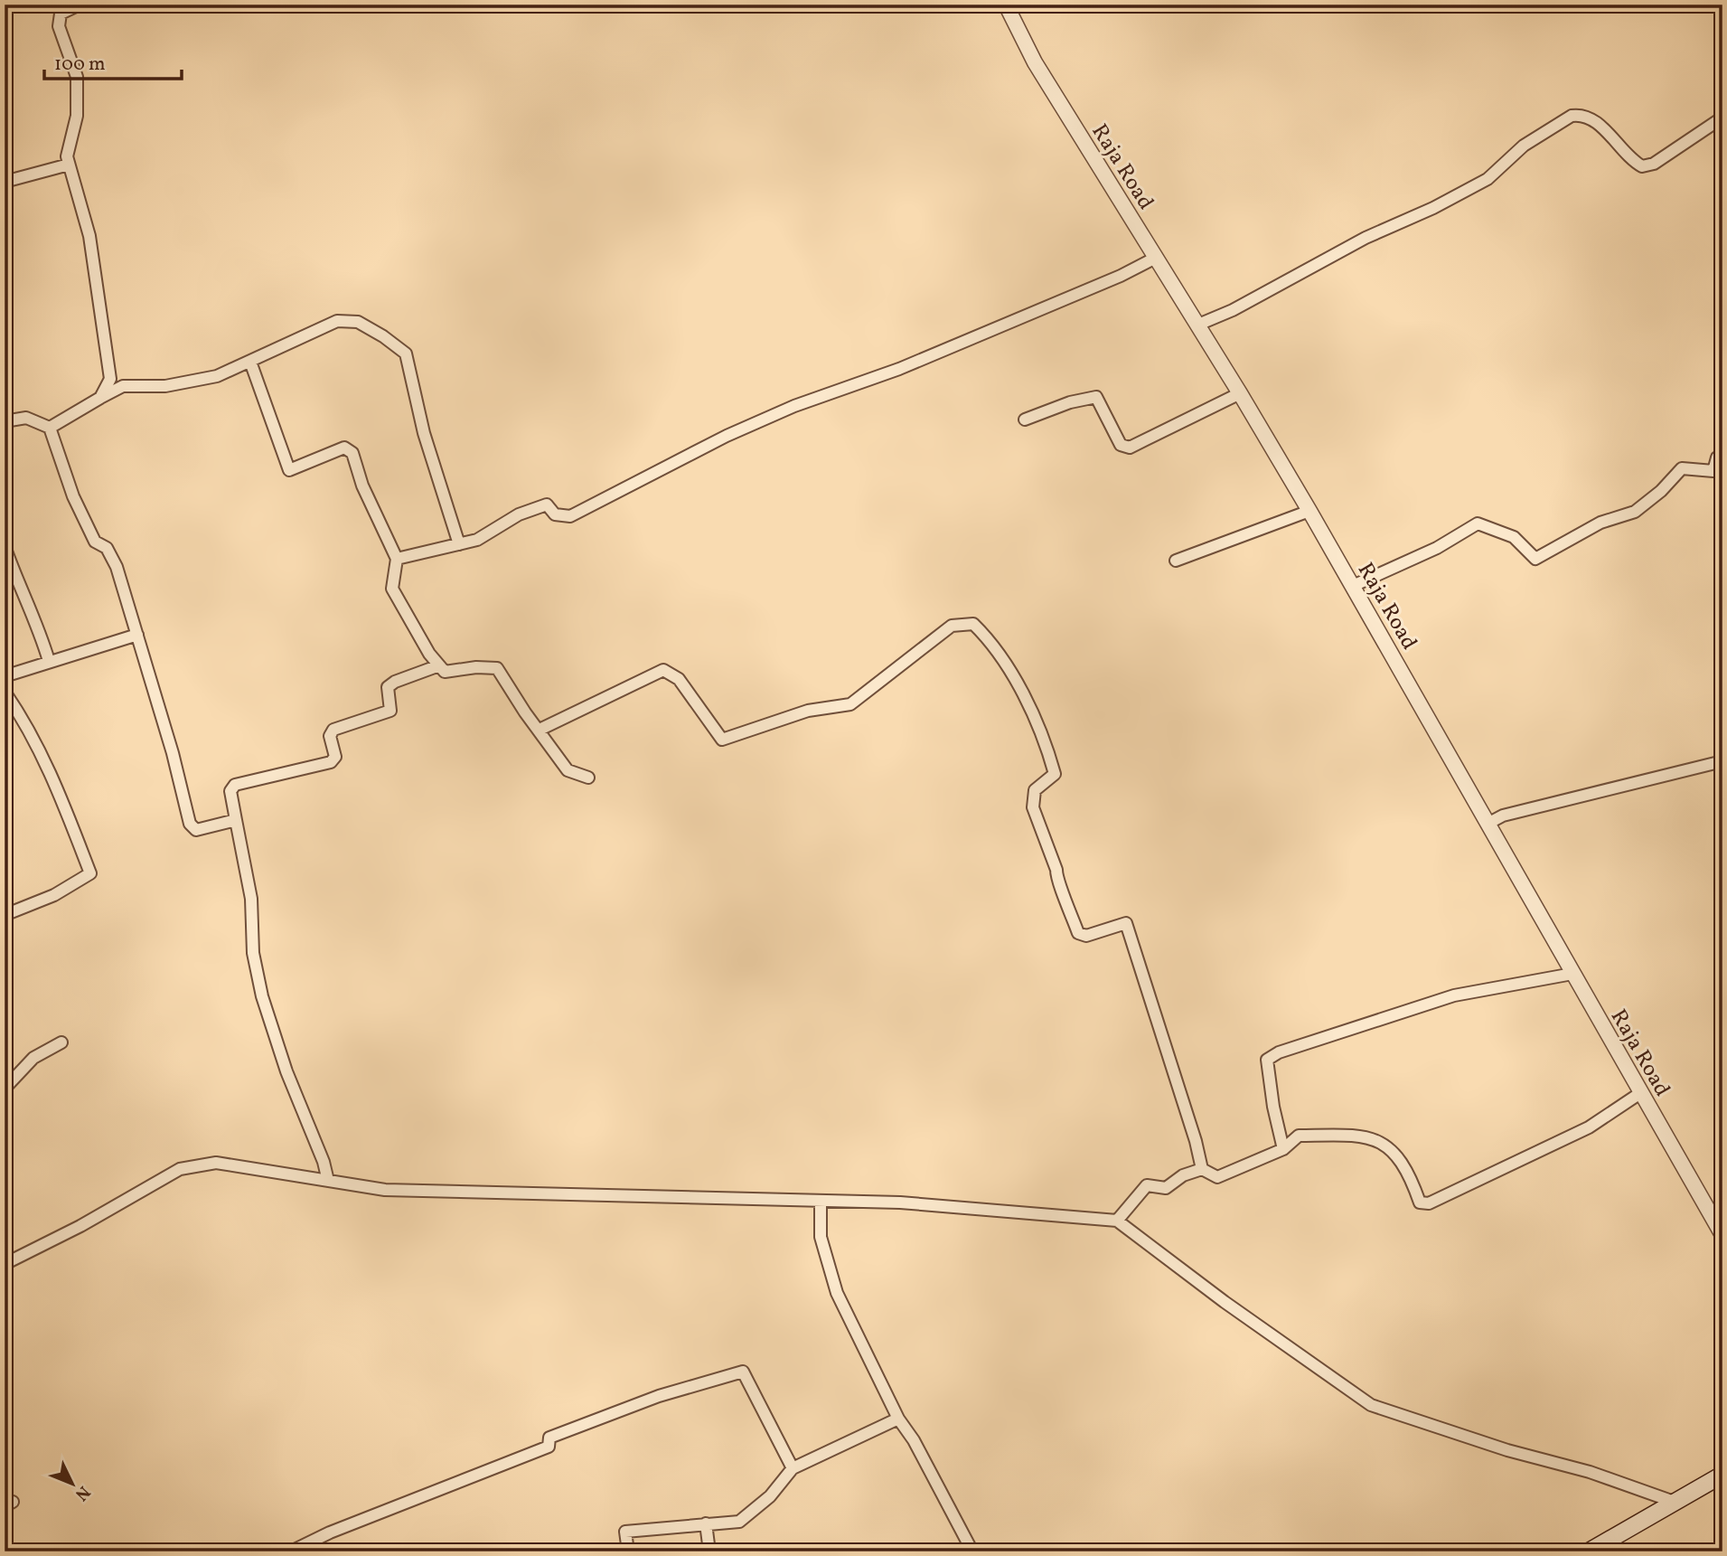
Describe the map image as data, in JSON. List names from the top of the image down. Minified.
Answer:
{"streets":{"street":["Raja Road"]},"scale_bar":"100 m","north":"bottom right"}
